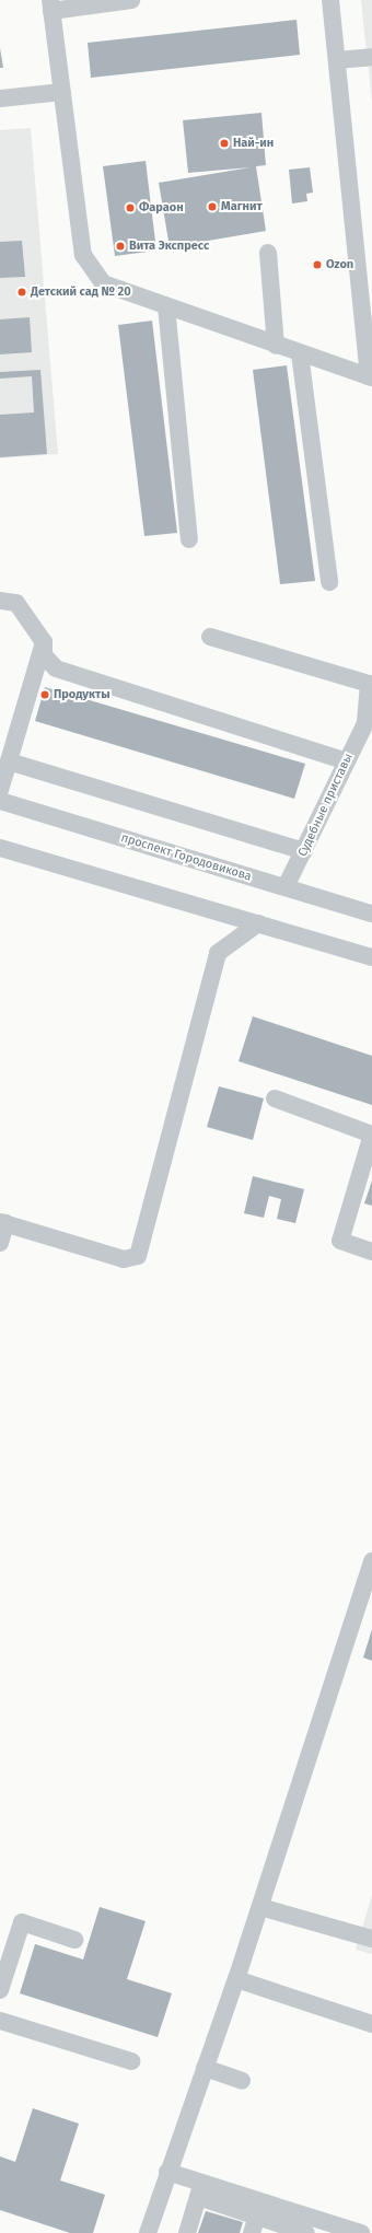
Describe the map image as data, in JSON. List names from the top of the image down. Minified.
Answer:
{"streets":{"street":["Судебные приставы","проспект Городовикова"]},"crossings":[["Судебные приставы","проспект Городовикова"]],"places":["Най-ин","Магнит","Фараон","Вита Экспресс","Ozon","Детский сад № 20","Продукты"]}
